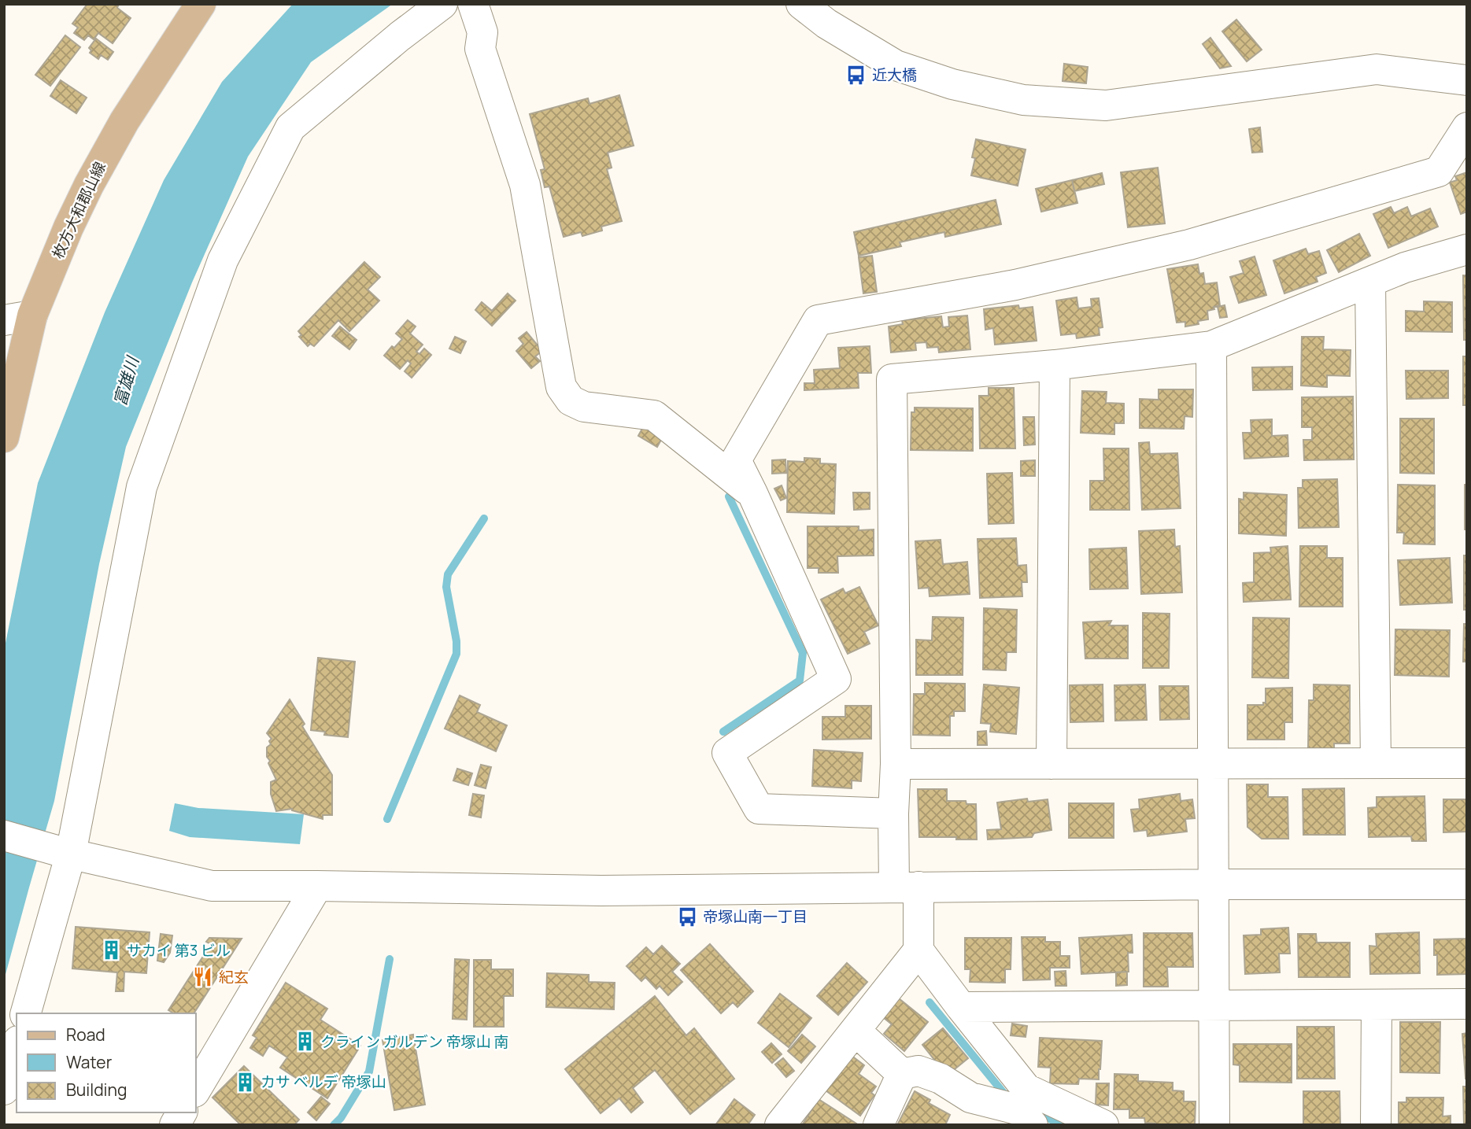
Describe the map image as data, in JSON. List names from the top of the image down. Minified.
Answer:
{"streets":{"main road":["枚方大和郡山線"]},"water":["富雄川"],"places":{"bus stop":["近大橋","帝塚山南一丁目"],"building":["サカイ 第3 ビル","クライン ガルデン 帝塚山 南","カサ ベルデ 帝塚山"],"restaurant":["紀玄"]},"legend":["Road","Water","Building"]}
